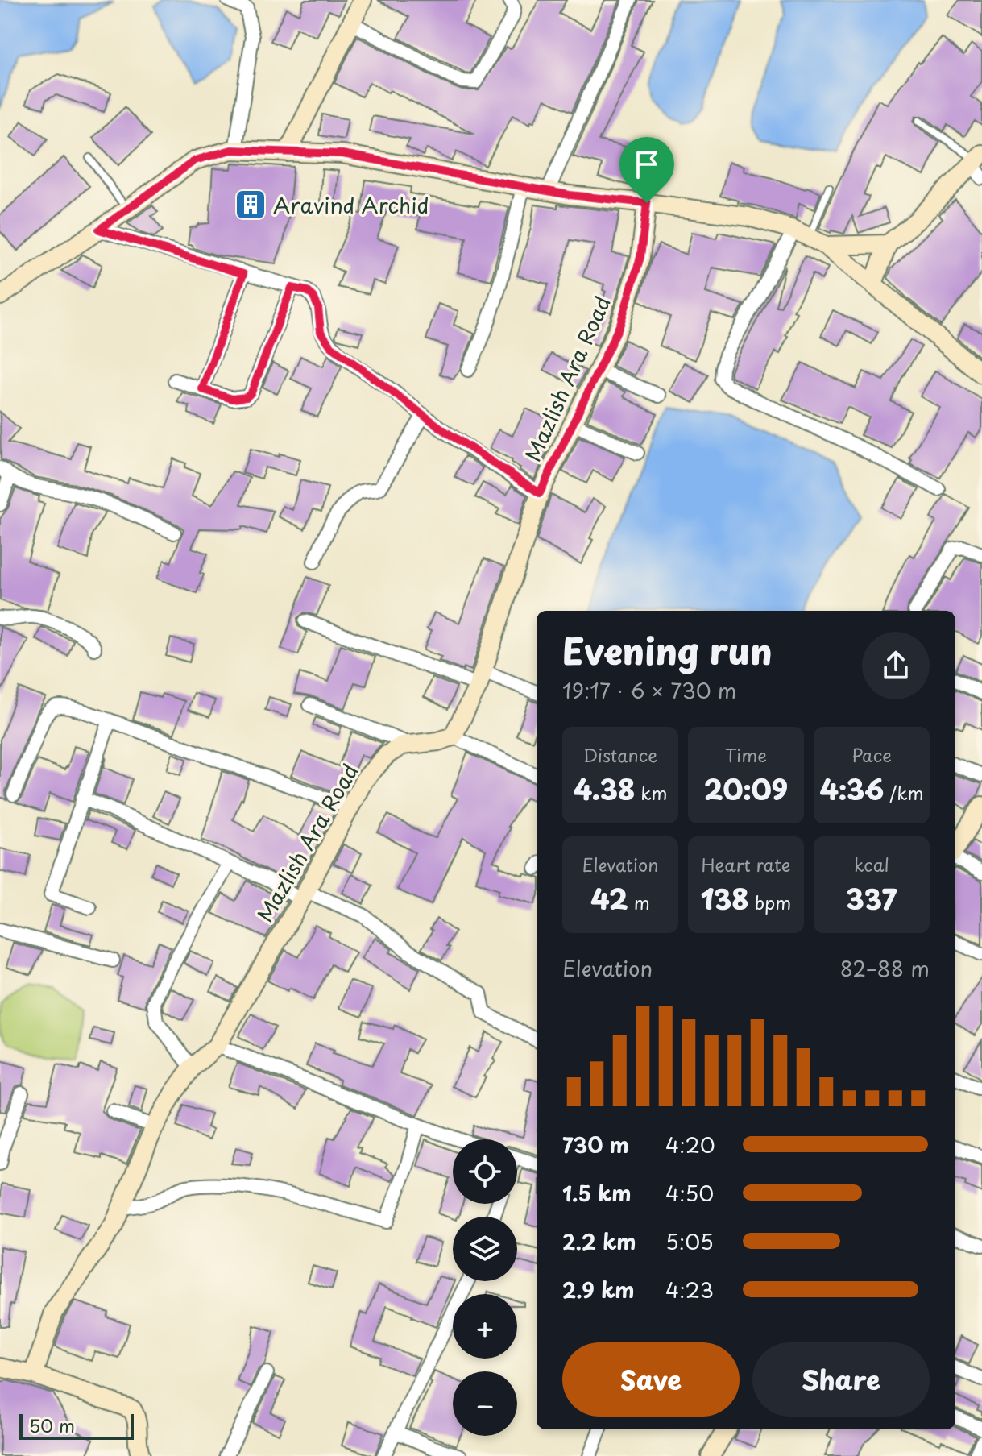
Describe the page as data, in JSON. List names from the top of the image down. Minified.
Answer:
{"streets":{"street":["Mazlish Ara Road"]},"places":{"building":["Aravind Archid"]},"scale_bar":"50 m","page":{"heading":["Evening run","19:17 · 6 × 730 m"],"stats":[["Distance","4.38 km"],["Time","20:09"],["Pace","4:36 /km"],["Elevation","42 m"],["Heart rate","138 bpm"],["kcal","337"]],"chart":["Elevation","82–88 m"],"list":[{"name":"730 m","note":"4:20"},{"name":"1.5 km","note":"4:50"},{"name":"2.2 km","note":"5:05"},{"name":"2.9 km","note":"4:23"}],"map_buttons":["+","−"],"buttons":["Save","Share"],"scale":"50 m"}}
